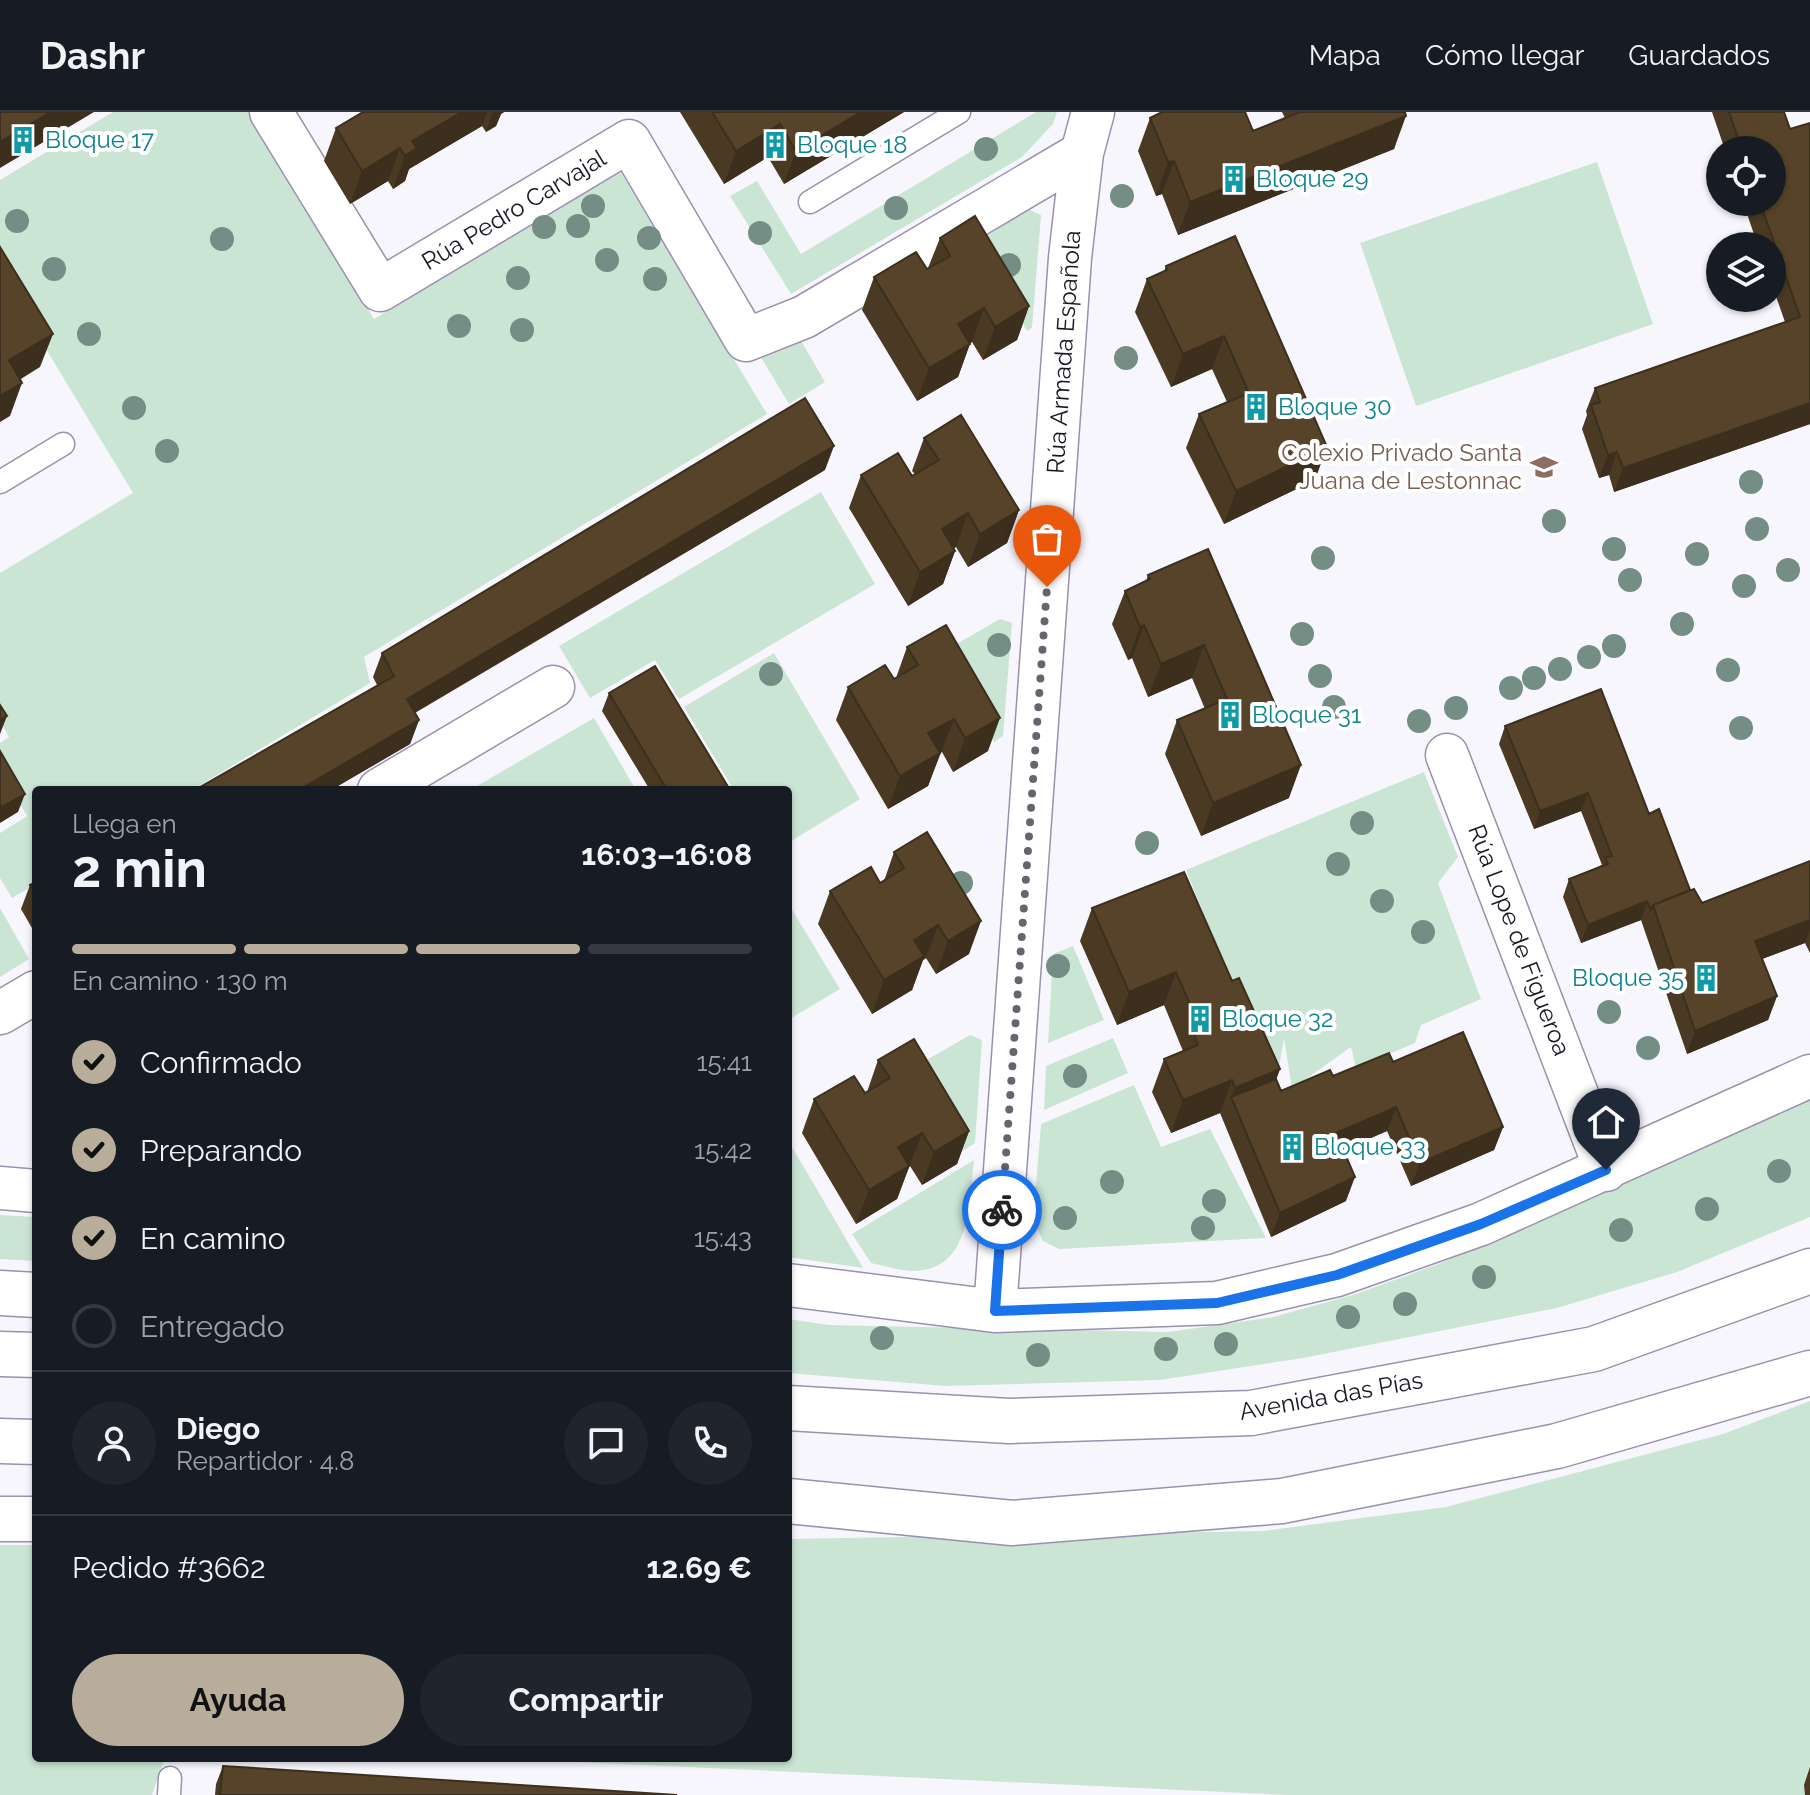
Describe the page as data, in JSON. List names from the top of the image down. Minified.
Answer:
{"streets":{"highway":["Avenida das Pías"],"street":["Rúa Pedro Carvajal","Rúa Armada Española","Rúa Lope de Figueroa"]},"crossings":[["Rúa Pedro Carvajal","Rúa Armada Española"]],"places":{"building":["Bloque 17","Bloque 18","Bloque 29","Bloque 30","Bloque 31","Bloque 35","Bloque 32","Bloque 33"],"school or university":["Colexio Privado Santa Juana de Lestonnac"]},"page":{"header":"Dashr","nav":["Mapa","Cómo llegar","Guardados"],"heading":["2 min","Llega en","16:03–16:08"],"panel":["Diego","Repartidor · 4.8","Pedido #3662","12.69 €"],"bar":"En camino · 130 m","list":[["Confirmado","15:41"],["Preparando","15:42"],["En camino","15:43"],"Entregado"],"buttons":["Ayuda","Compartir"]}}
